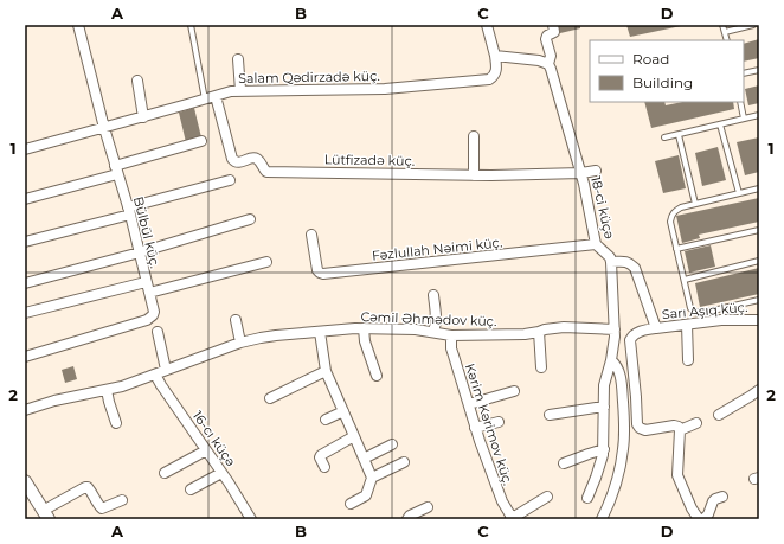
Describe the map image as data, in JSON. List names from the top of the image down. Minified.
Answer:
{"streets":{"street":["Salam Qədirzadə küç.","Lütfizadə küç.","18-ci küçə","Bülbül küç.","Fəzlullah Nəimi küç.","Sarı Aşıq küç.","Cəmil Əhmədov küç.","Kərim Kərimov küç.","16-cı küçə"]},"crossings":[["Salam Qədirzadə küç.","Lütfizadə küç."],["Salam Qədirzadə küç.","Bülbül küç."],["Lütfizadə küç.","18-ci küçə"],["18-ci küçə","Fəzlullah Nəimi küç."],["18-ci küçə","Sarı Aşıq küç."],["Cəmil Əhmədov küç.","Kərim Kərimov küç."],["Cəmil Əhmədov küç.","16-cı küçə"]],"legend":["Road","Building"],"grid":{"columns":["A","B","C","D"],"rows":["1","2"]}}
